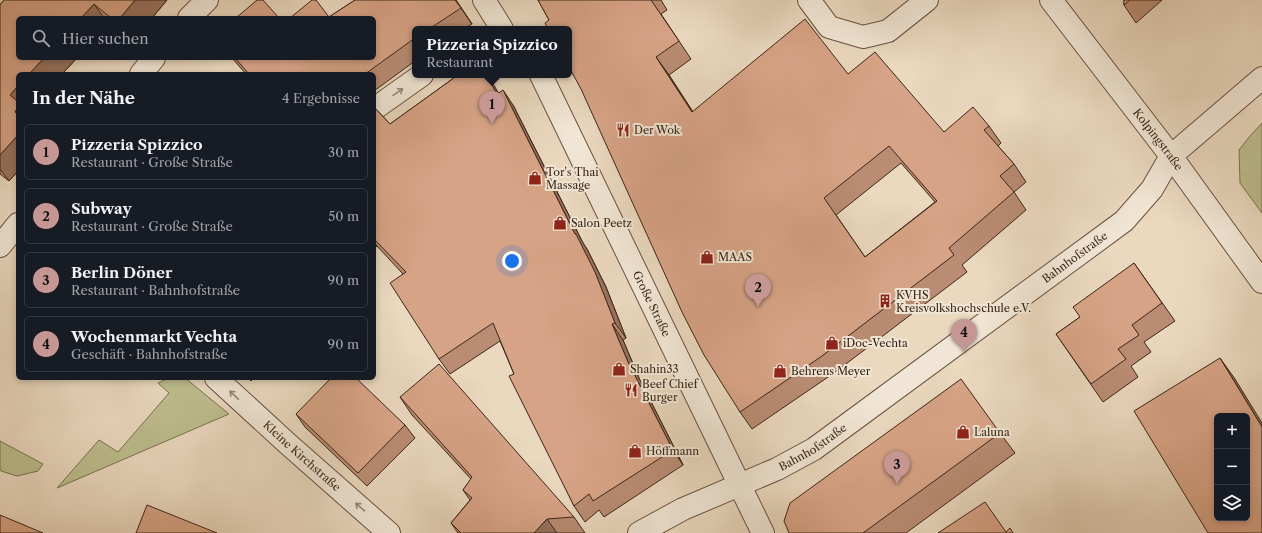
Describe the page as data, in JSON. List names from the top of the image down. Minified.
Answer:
{"streets":{"street":["Kolpingstraße","Bahnhofstraße","Große Straße","Kleine Kirchstraße"]},"crossings":[["Kolpingstraße","Bahnhofstraße"],["Bahnhofstraße","Große Straße"]],"one_way":["Kleine Kirchstraße"],"places":{"restaurant":["Der Wok","Beef Chief Burger"],"shop":["Tor's Thai Massage","Salon Peetz","MAAS","iDoc-Vechta","Shahin33","Behrens Meyer","Laluna","Höffmann"],"building":["KVHS Kreisvolkshochschule e.V."]},"page":{"search":"Hier suchen","popup":["Pizzeria Spizzico","Restaurant"],"heading":["In der Nähe","4 Ergebnisse"],"pins":["1","2","4","3"],"list":[{"mark":"1","name":"Pizzeria Spizzico","note":"Restaurant · Große Straße","value":"30 m"},{"mark":"2","name":"Subway","note":"Restaurant · Große Straße","value":"50 m"},{"mark":"3","name":"Berlin Döner","note":"Restaurant · Bahnhofstraße","value":"90 m"},{"mark":"4","name":"Wochenmarkt Vechta","note":"Geschäft · Bahnhofstraße","value":"90 m"}],"map_buttons":["+","−"]}}
